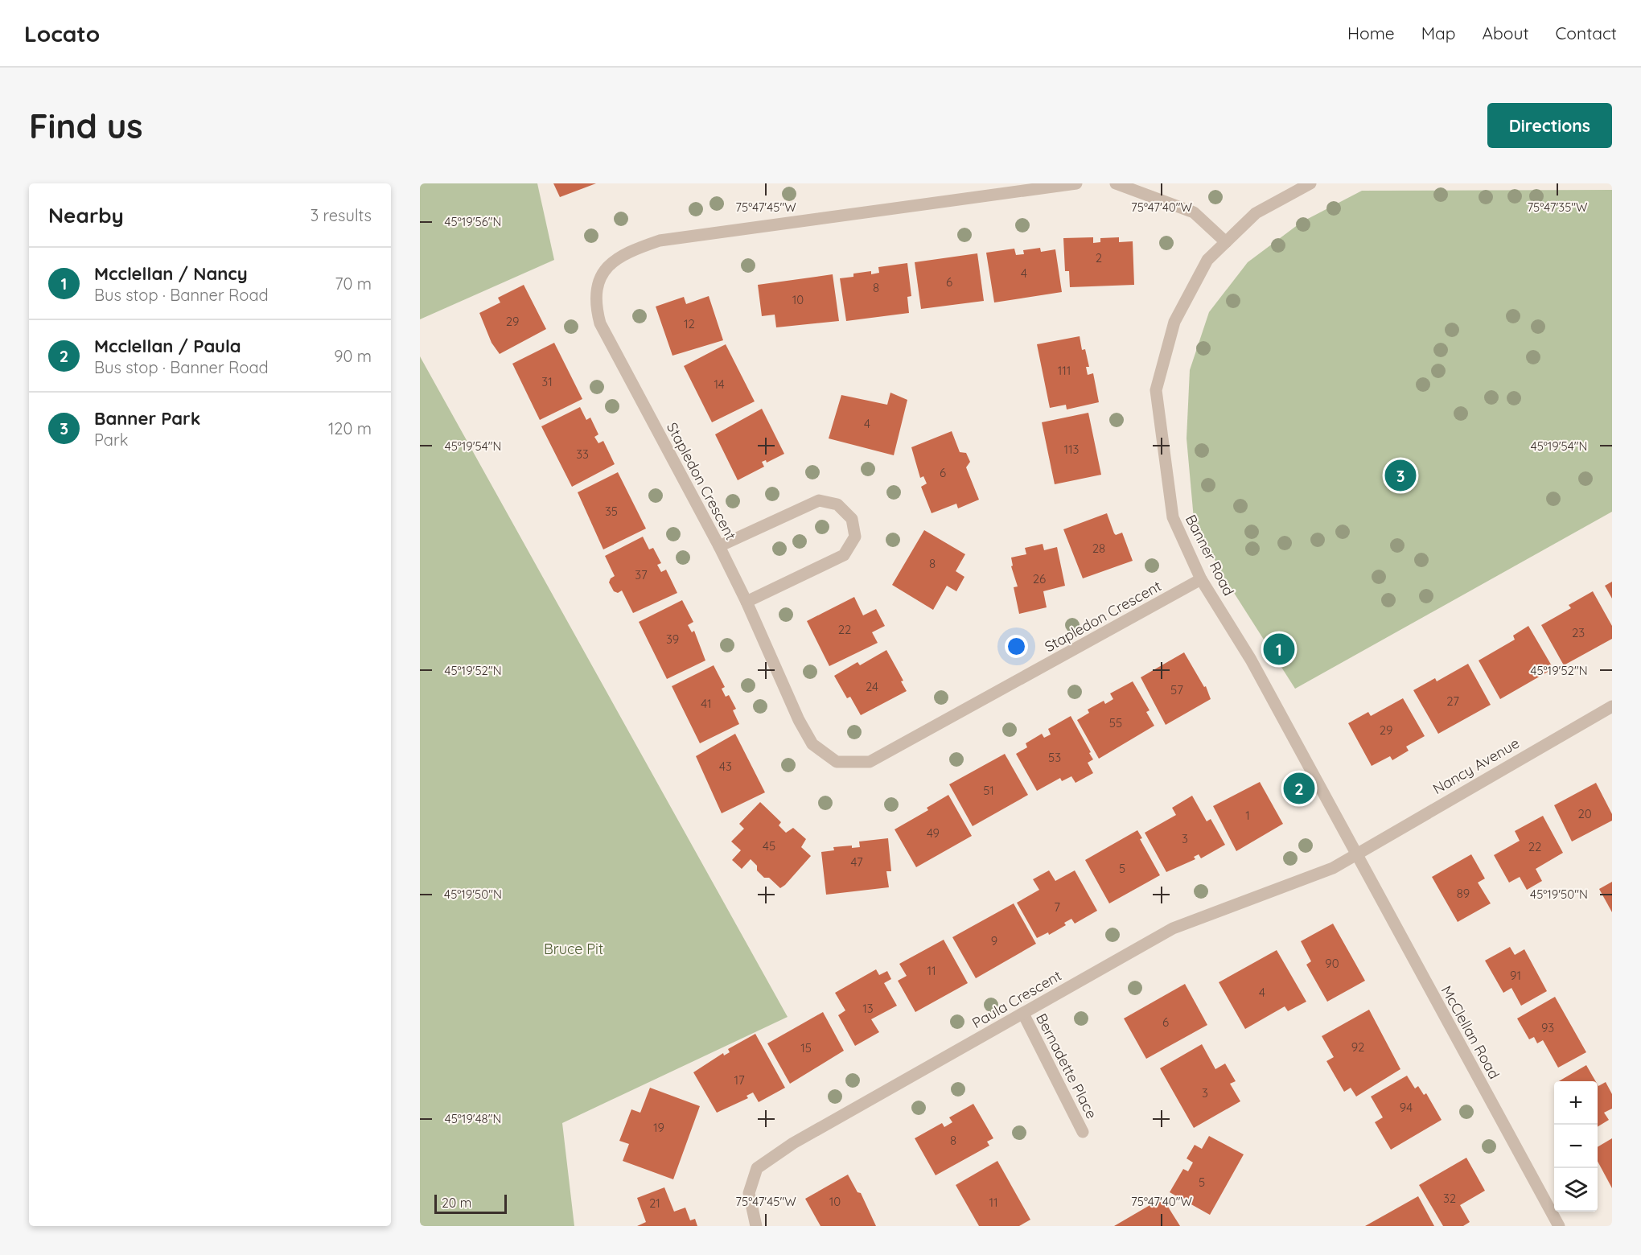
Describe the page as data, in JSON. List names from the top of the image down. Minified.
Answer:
{"streets":{"street":["Stapledon Crescent","Banner Road","Nancy Avenue","Paula Crescent","McClellan Road","Bernadette Place"]},"crossings":[["Stapledon Crescent","Banner Road"],["Banner Road","Nancy Avenue"],["Banner Road","Paula Crescent"],["Banner Road","McClellan Road"],["Nancy Avenue","Paula Crescent"],["Nancy Avenue","McClellan Road"],["Paula Crescent","McClellan Road"],["Paula Crescent","Bernadette Place"]],"parks":["Bruce Pit"],"house_numbers":["2","4","6","8","10","29","12","111","31","14","4","113","33","6","35","28","8","37","26","22","23","39","24","57","27","41","55","29","53","43","51","20","1","49","3","45","22","47","5","89","7","9","90","11","91","4","13","6","93","92","15","17","3","94","19","8","5","32","10","11","21"],"scale_bar":"20 m","page":{"header":"Locato","nav":["Home","Map","About","Contact"],"buttons":"Directions","title":"Find us","heading":["Nearby","3 results"],"list":[{"mark":"1","name":"Mcclellan / Nancy","note":"Bus stop · Banner Road","value":"70 m"},{"mark":"2","name":"Mcclellan / Paula","note":"Bus stop · Banner Road","value":"90 m"},{"mark":"3","name":"Banner Park","note":"Park","value":"120 m"}],"pins":["3","1","2"],"map_buttons":["+","−"],"scale":"20 m"},"coordinates":["75°47'45\"W","75°47'40\"W","75°47'35\"W","45°19'56\"N","45°19'54\"N","45°19'52\"N","45°19'50\"N","45°19'48\"N"]}
